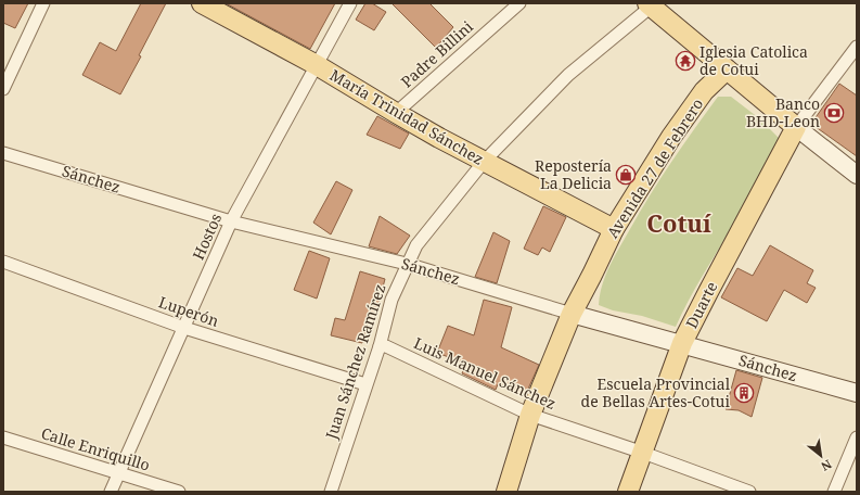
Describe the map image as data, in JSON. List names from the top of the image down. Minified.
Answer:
{"streets":{"main road":["María Trinidad Sánchez","Avenida 27 de Febrero","Sánchez","Duarte"],"street":["Padre Billini","Hostos","Luperón","Juan Sánchez Ramírez","Luis Manuel Sánchez","Calle Enriquillo"]},"crossings":[["Padre Billini","María Trinidad Sánchez"],["María Trinidad Sánchez","Avenida 27 de Febrero"],["María Trinidad Sánchez","Hostos"],["María Trinidad Sánchez","Juan Sánchez Ramírez"],["Avenida 27 de Febrero","Sánchez"],["Avenida 27 de Febrero","Luis Manuel Sánchez"],["Sánchez","Hostos"],["Sánchez","Duarte"],["Sánchez","Juan Sánchez Ramírez"],["Hostos","Luperón"],["Hostos","Calle Enriquillo"],["Duarte","Luis Manuel Sánchez"],["Luperón","Juan Sánchez Ramírez"],["Juan Sánchez Ramírez","Luis Manuel Sánchez"]],"districts":["Cotuí"],"places":{"temple":["Iglesia Catolica de Cotui"],"bank":["Banco BHD-Leon"],"shop":["Repostería La Delicia"],"building":["Escuela Provincial de Bellas Artes-Cotui"]},"north":"bottom right"}
